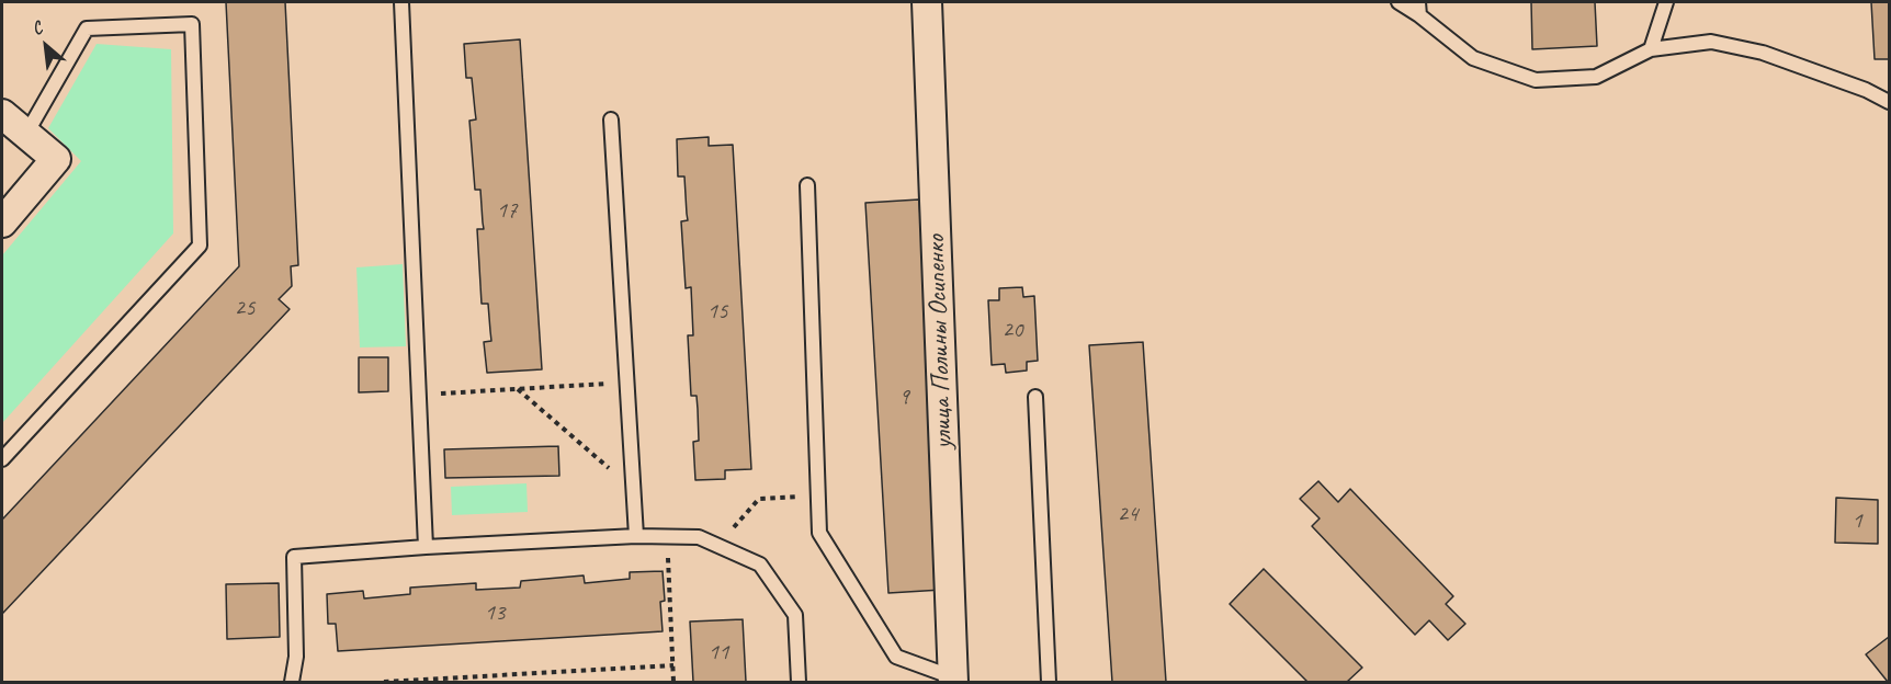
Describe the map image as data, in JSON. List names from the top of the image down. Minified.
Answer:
{"streets":{"street":["улица Полины Осипенко"]},"house_numbers":["17","25","15","20","9","24","1","13","11"],"north":"top left"}
